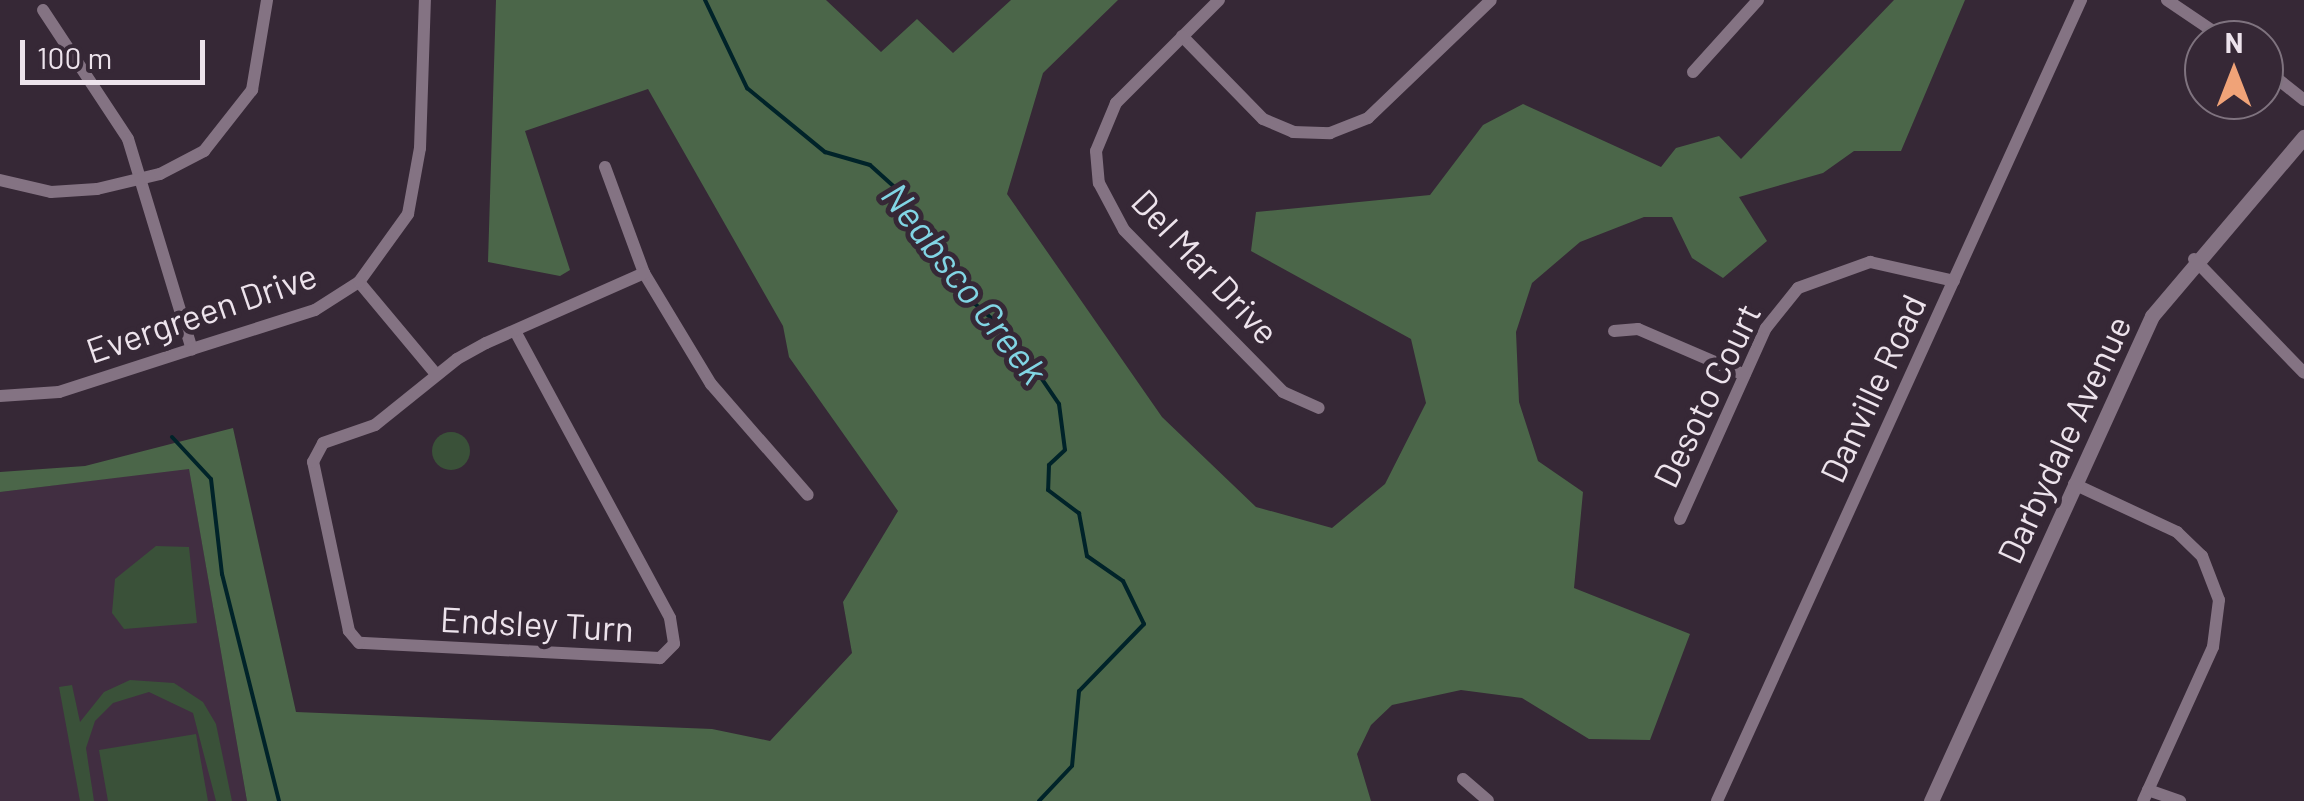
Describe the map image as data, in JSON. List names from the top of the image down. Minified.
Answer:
{"streets":{"street":["Del Mar Drive","Evergreen Drive","Danville Road","Desoto Court","Darbydale Avenue","Endsley Turn"]},"crossings":[["Danville Road","Desoto Court"]],"water":["Neabsco Creek"],"scale_bar":"100 m","north":"top"}
